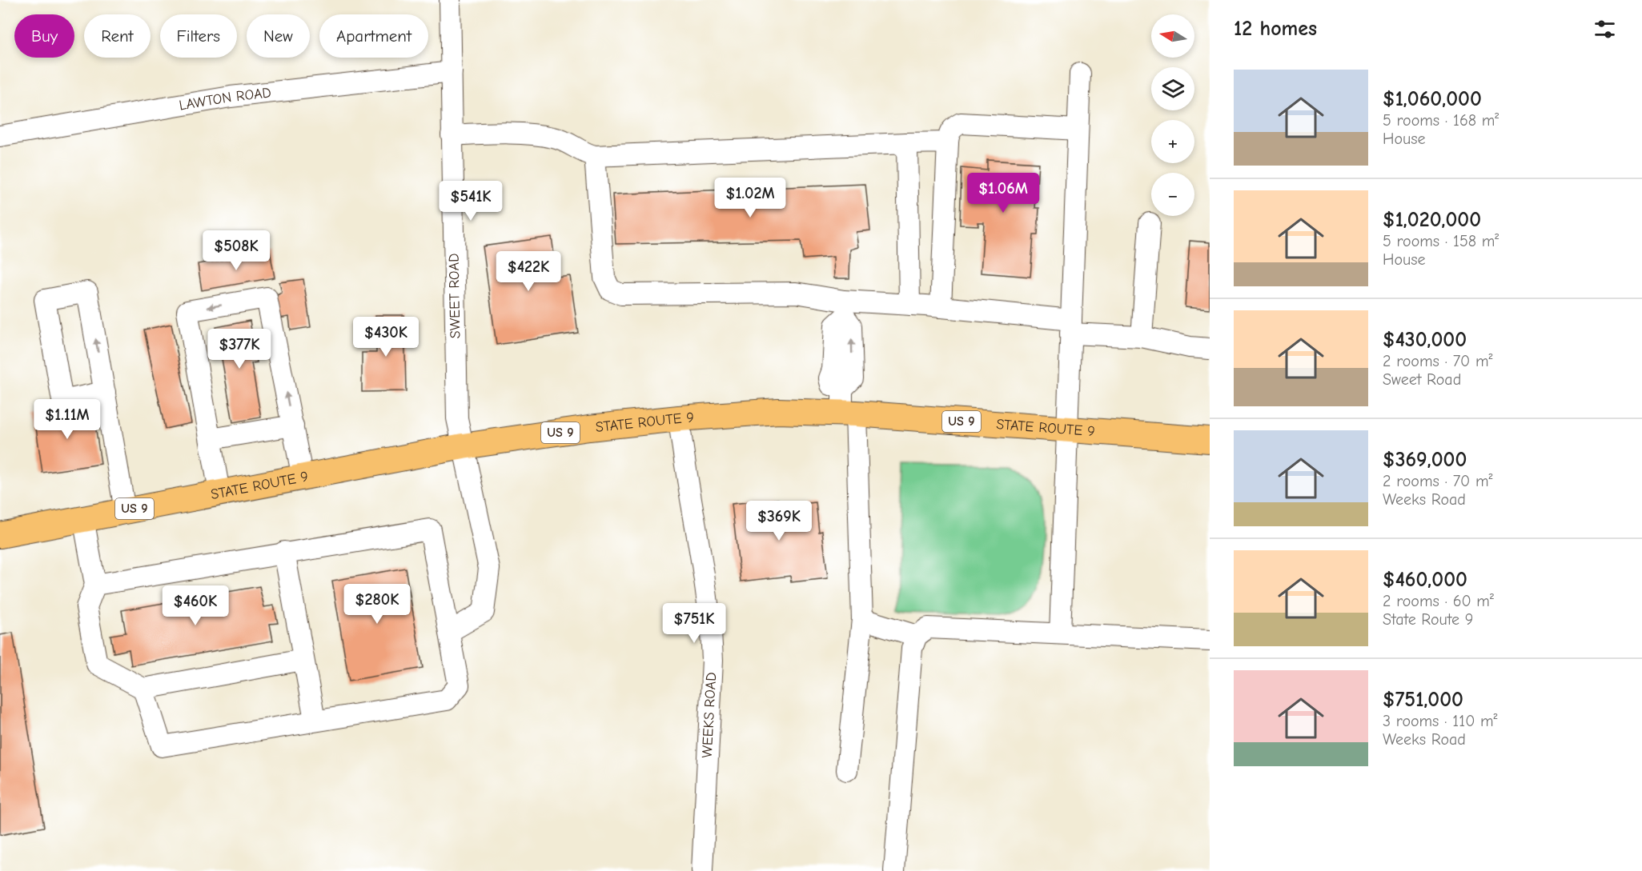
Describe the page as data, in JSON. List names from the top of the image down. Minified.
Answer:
{"streets":{"main road":["US 9","STATE ROUTE 9"],"street":["LAWTON ROAD","SWEET ROAD","WEEKS ROAD"]},"crossings":[["LAWTON ROAD","SWEET ROAD"],["SWEET ROAD","STATE ROUTE 9"],["STATE ROUTE 9","WEEKS ROAD"]],"north":"left","page":{"heading":"12 homes","map_buttons":["+","−"],"chip":["Buy","Rent","Filters","New","Apartment"],"list":[{"name":"$1,060,000","note":"5 rooms · 168 m² · House"},{"name":"$1,020,000","note":"5 rooms · 158 m² · House"},{"name":"$430,000","note":"2 rooms · 70 m² · Sweet Road"},{"name":"$369,000","note":"2 rooms · 70 m² · Weeks Road"},{"name":"$460,000","note":"2 rooms · 60 m² · State Route 9"},{"name":"$751,000","note":"3 rooms · 110 m² · Weeks Road"}],"price":["$1.06M","$1.02M","$541K","$508K","$422K","$430K","$377K","$1.11M","$369K","$280K","$460K","$751K"]}}
